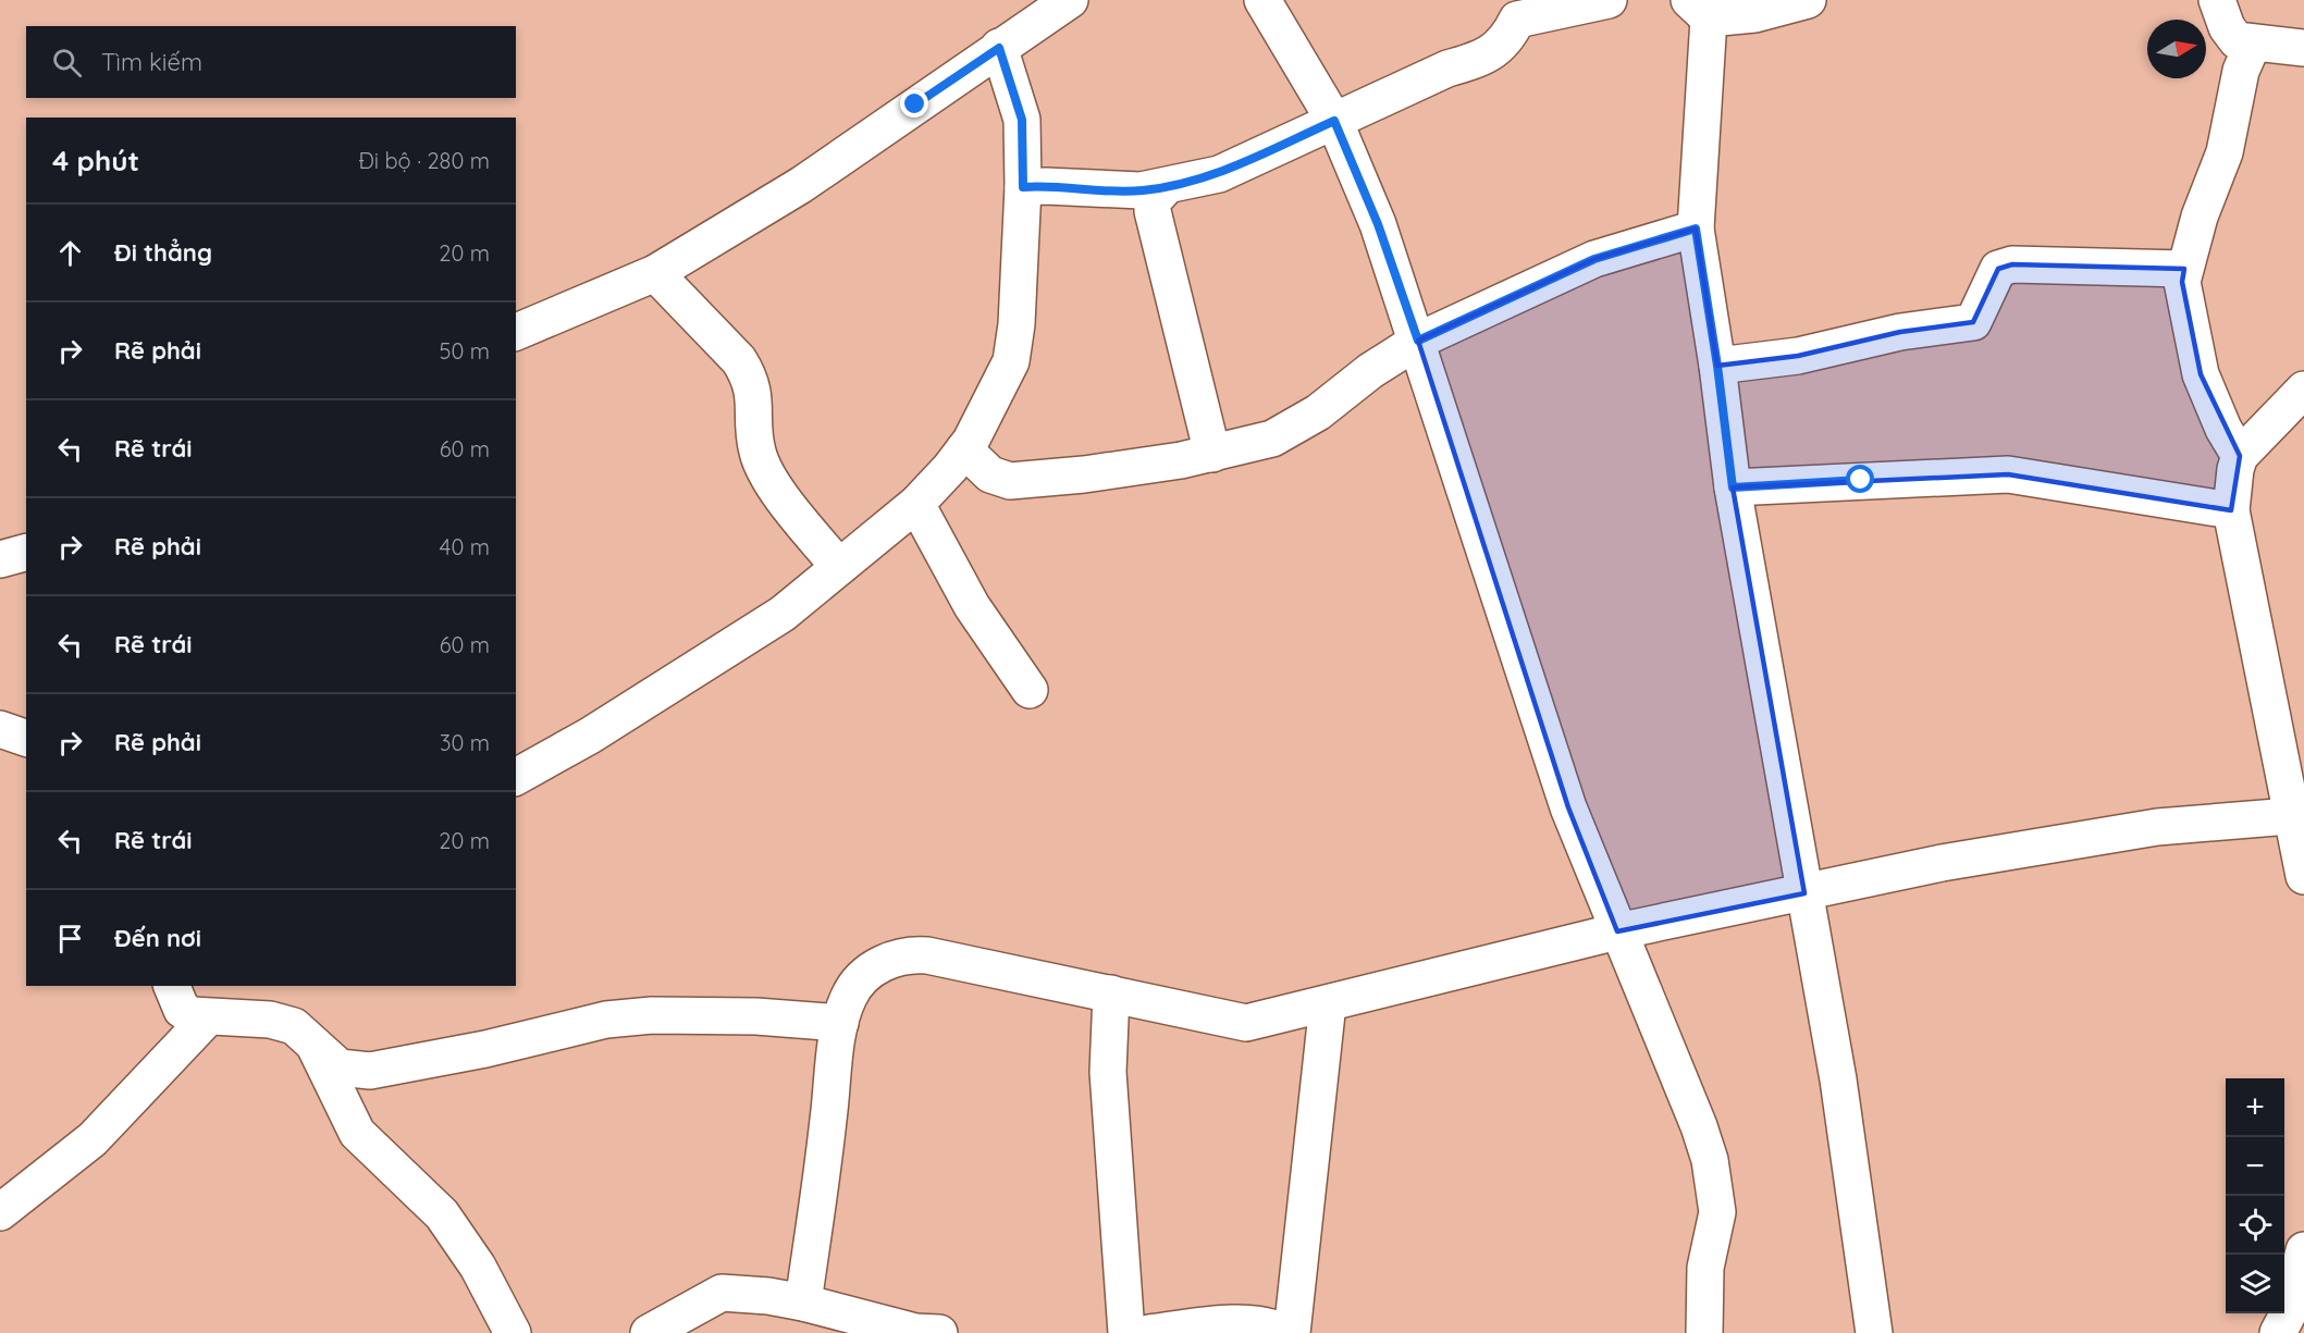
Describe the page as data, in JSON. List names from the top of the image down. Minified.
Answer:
{"north":"right","page":{"search":"Tìm kiếm","heading":["4 phút","Đi bộ · 280 m"],"list":[["Đi thẳng","20 m"],["Rẽ phải","50 m"],["Rẽ trái","60 m"],["Rẽ phải","40 m"],["Rẽ trái","60 m"],["Rẽ phải","30 m"],["Rẽ trái","20 m"],"Đến nơi"],"map_buttons":["+","−"]}}
